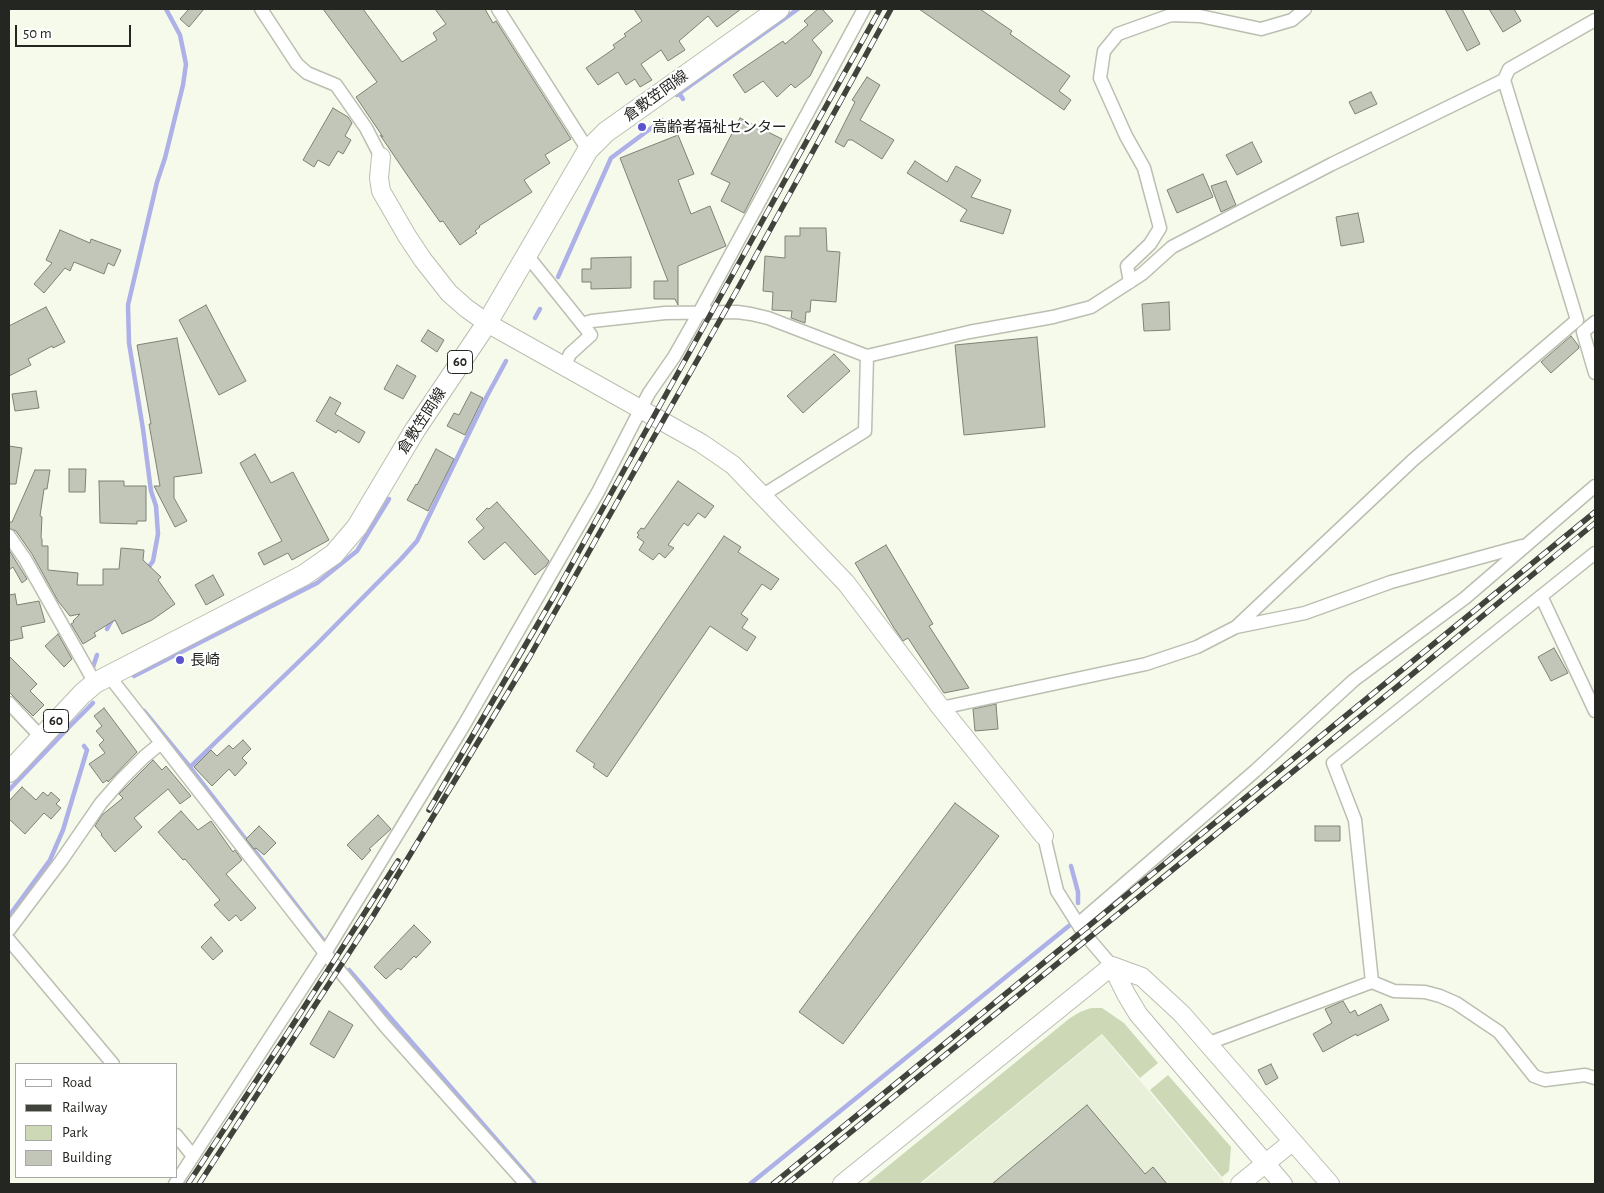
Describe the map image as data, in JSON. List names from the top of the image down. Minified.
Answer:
{"streets":{"main road":["倉敷笠岡線","60"]},"places":["高齢者福祉センター","長崎"],"legend":["Road","Railway","Park","Building"],"scale_bar":"50 m"}
